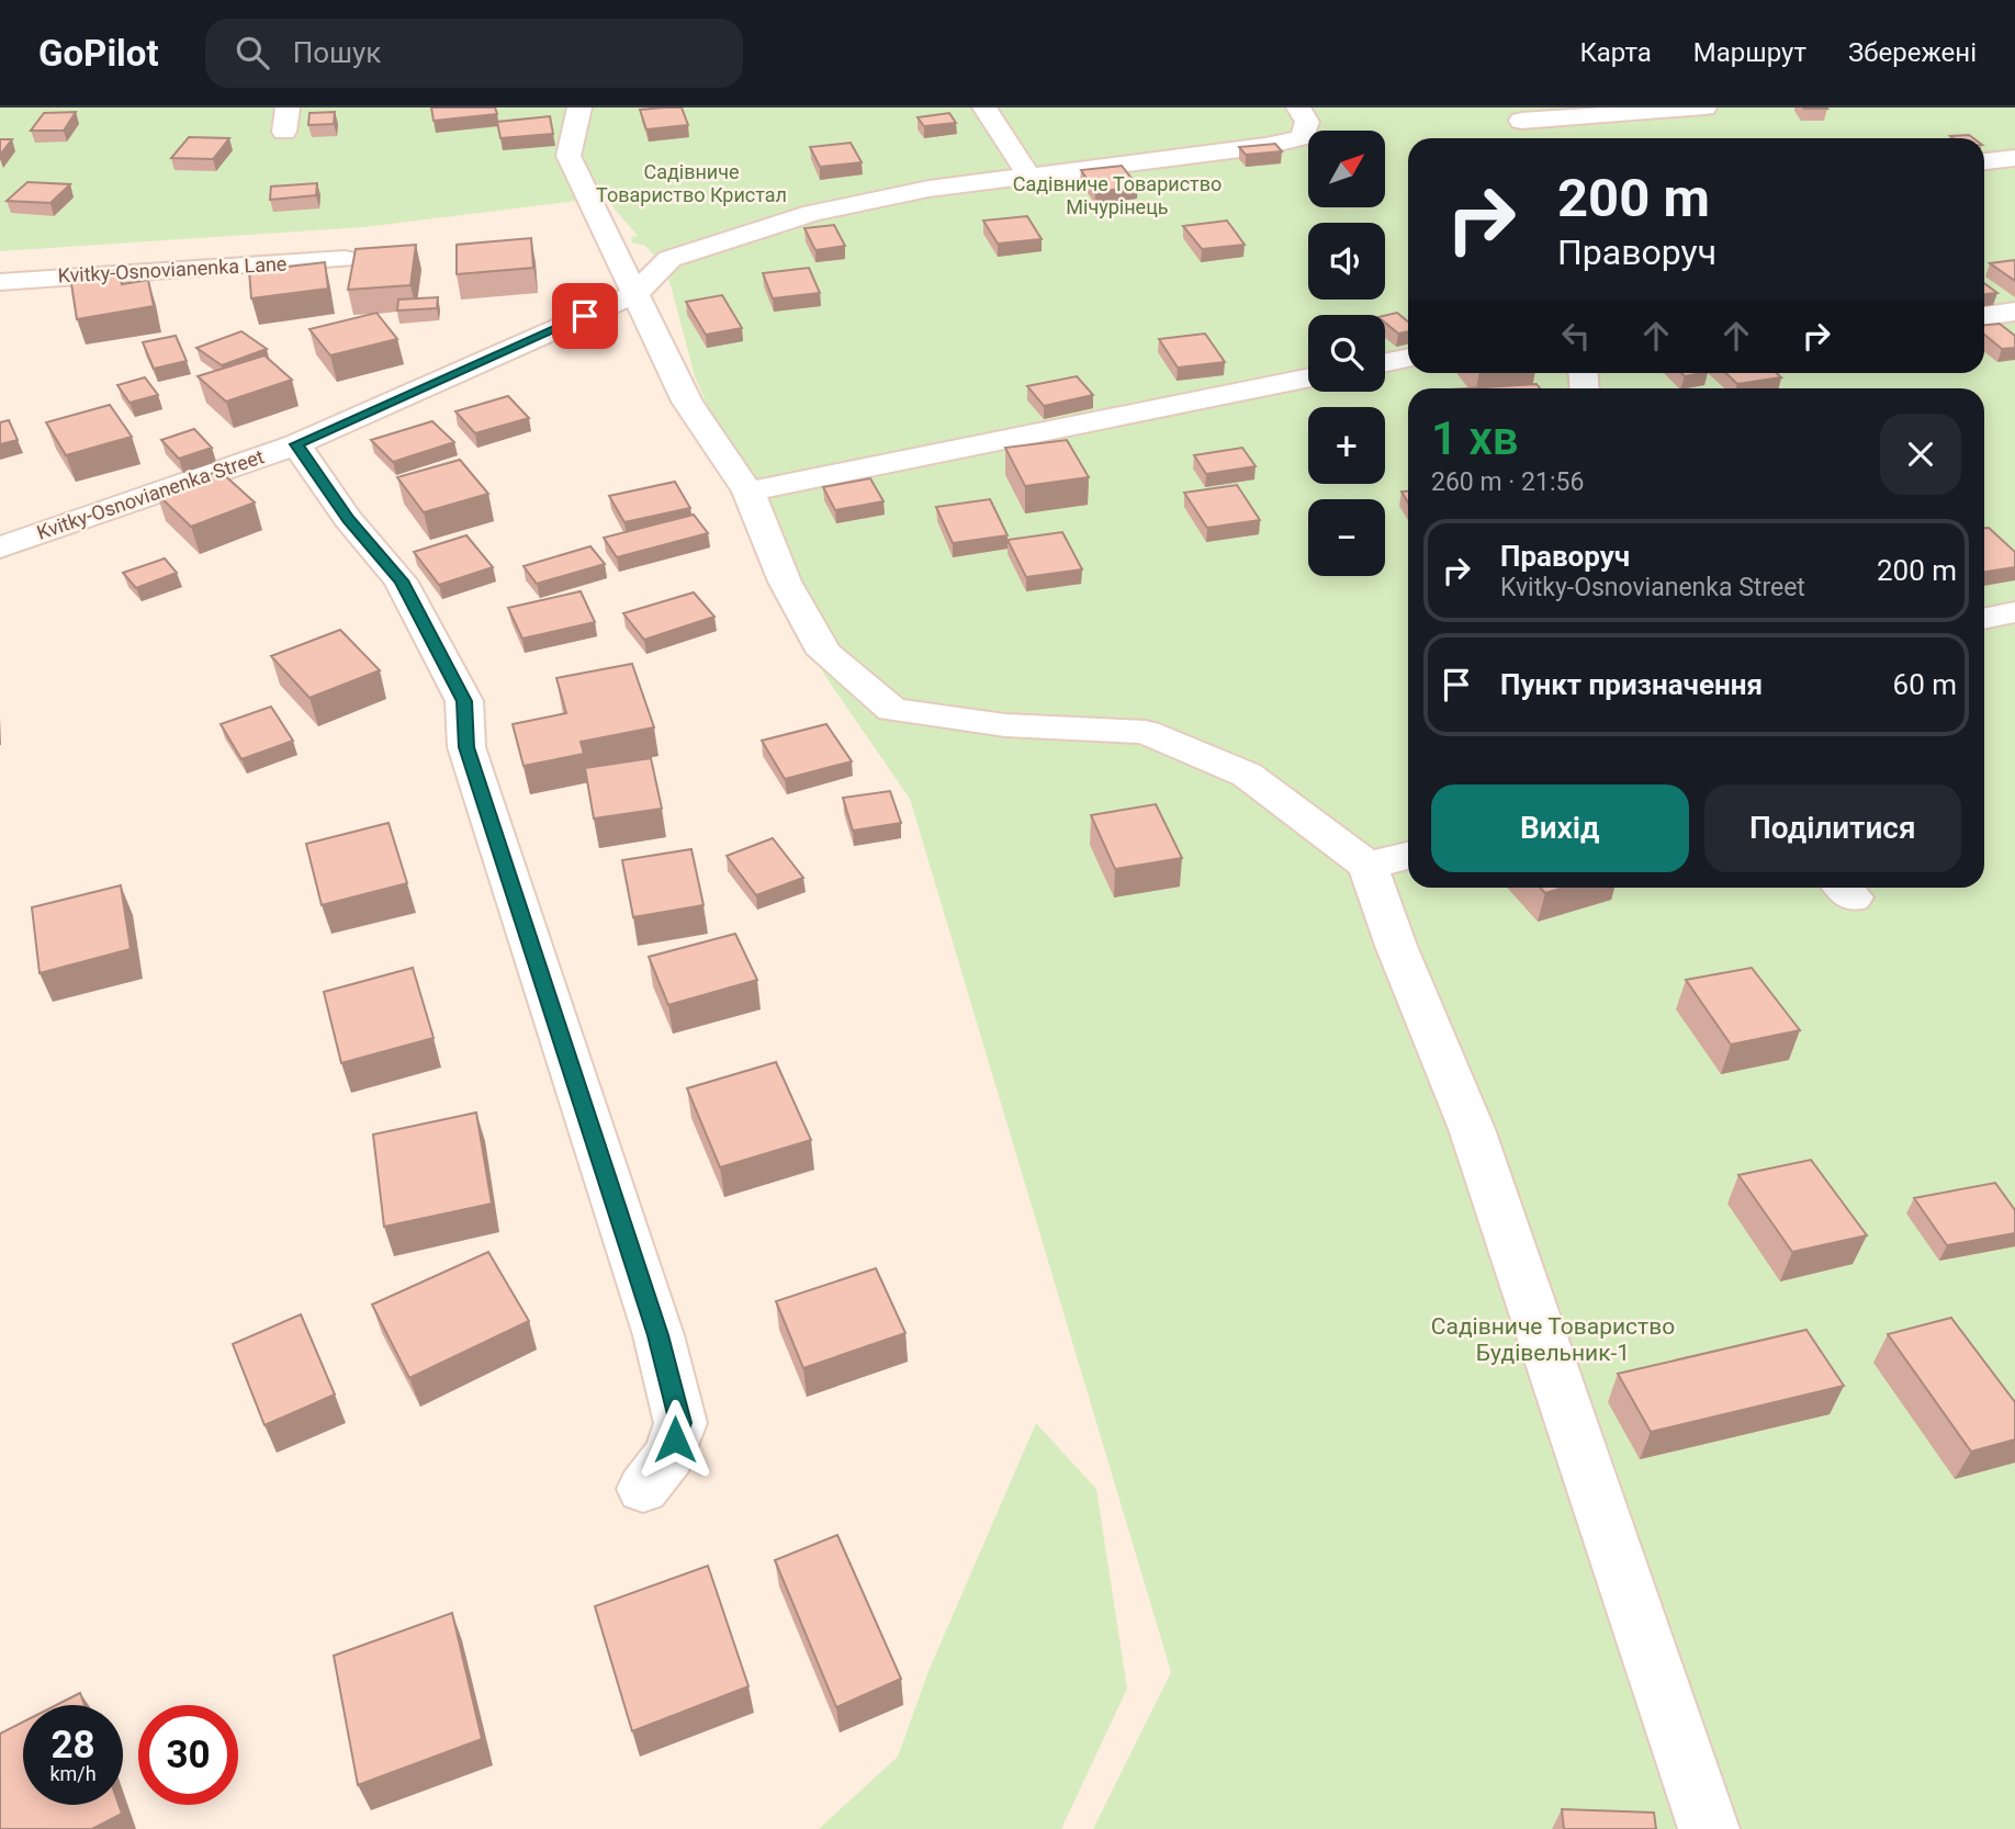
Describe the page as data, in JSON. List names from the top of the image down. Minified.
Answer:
{"streets":{"street":["Kvitky-Osnovianenka Lane","Kvitky-Osnovianenka Street"]},"parks":["Садівниче Товариство Кристал","Садівниче Товариство Мічурінець","Садівниче Товариство Будівельник-1"],"north":"top right","page":{"header":"GoPilot","search":"Пошук","nav":["Карта","Маршрут","Збережені"],"map_buttons":["+","−"],"turn":["200 m","Праворуч"],"heading":["1 хв","260 m · 21:56"],"list":[{"name":"Праворуч","note":"Kvitky-Osnovianenka Street","value":"200 m"},{"name":"Пункт призначення","value":"60 m"}],"buttons":["Вихід","Поділитися"],"speed":"28 km/h","limit":"30"}}
